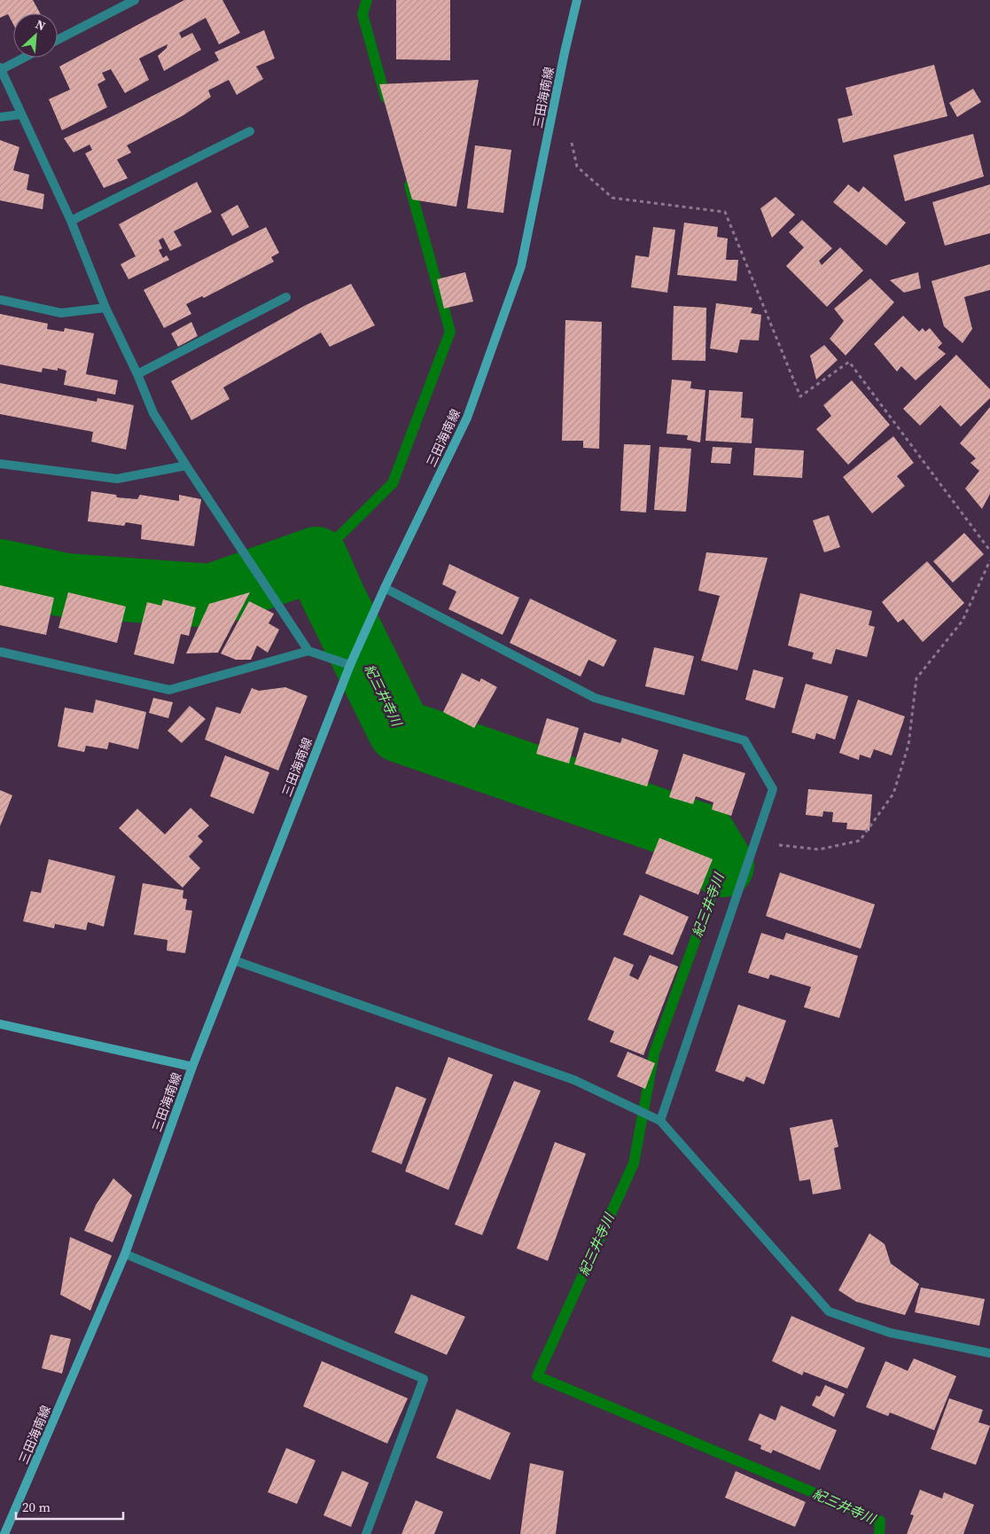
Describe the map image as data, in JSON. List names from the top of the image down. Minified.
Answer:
{"streets":{"main road":["三田海南線"]},"water":["紀三井寺川"],"scale_bar":"20 m","north":"top right"}
